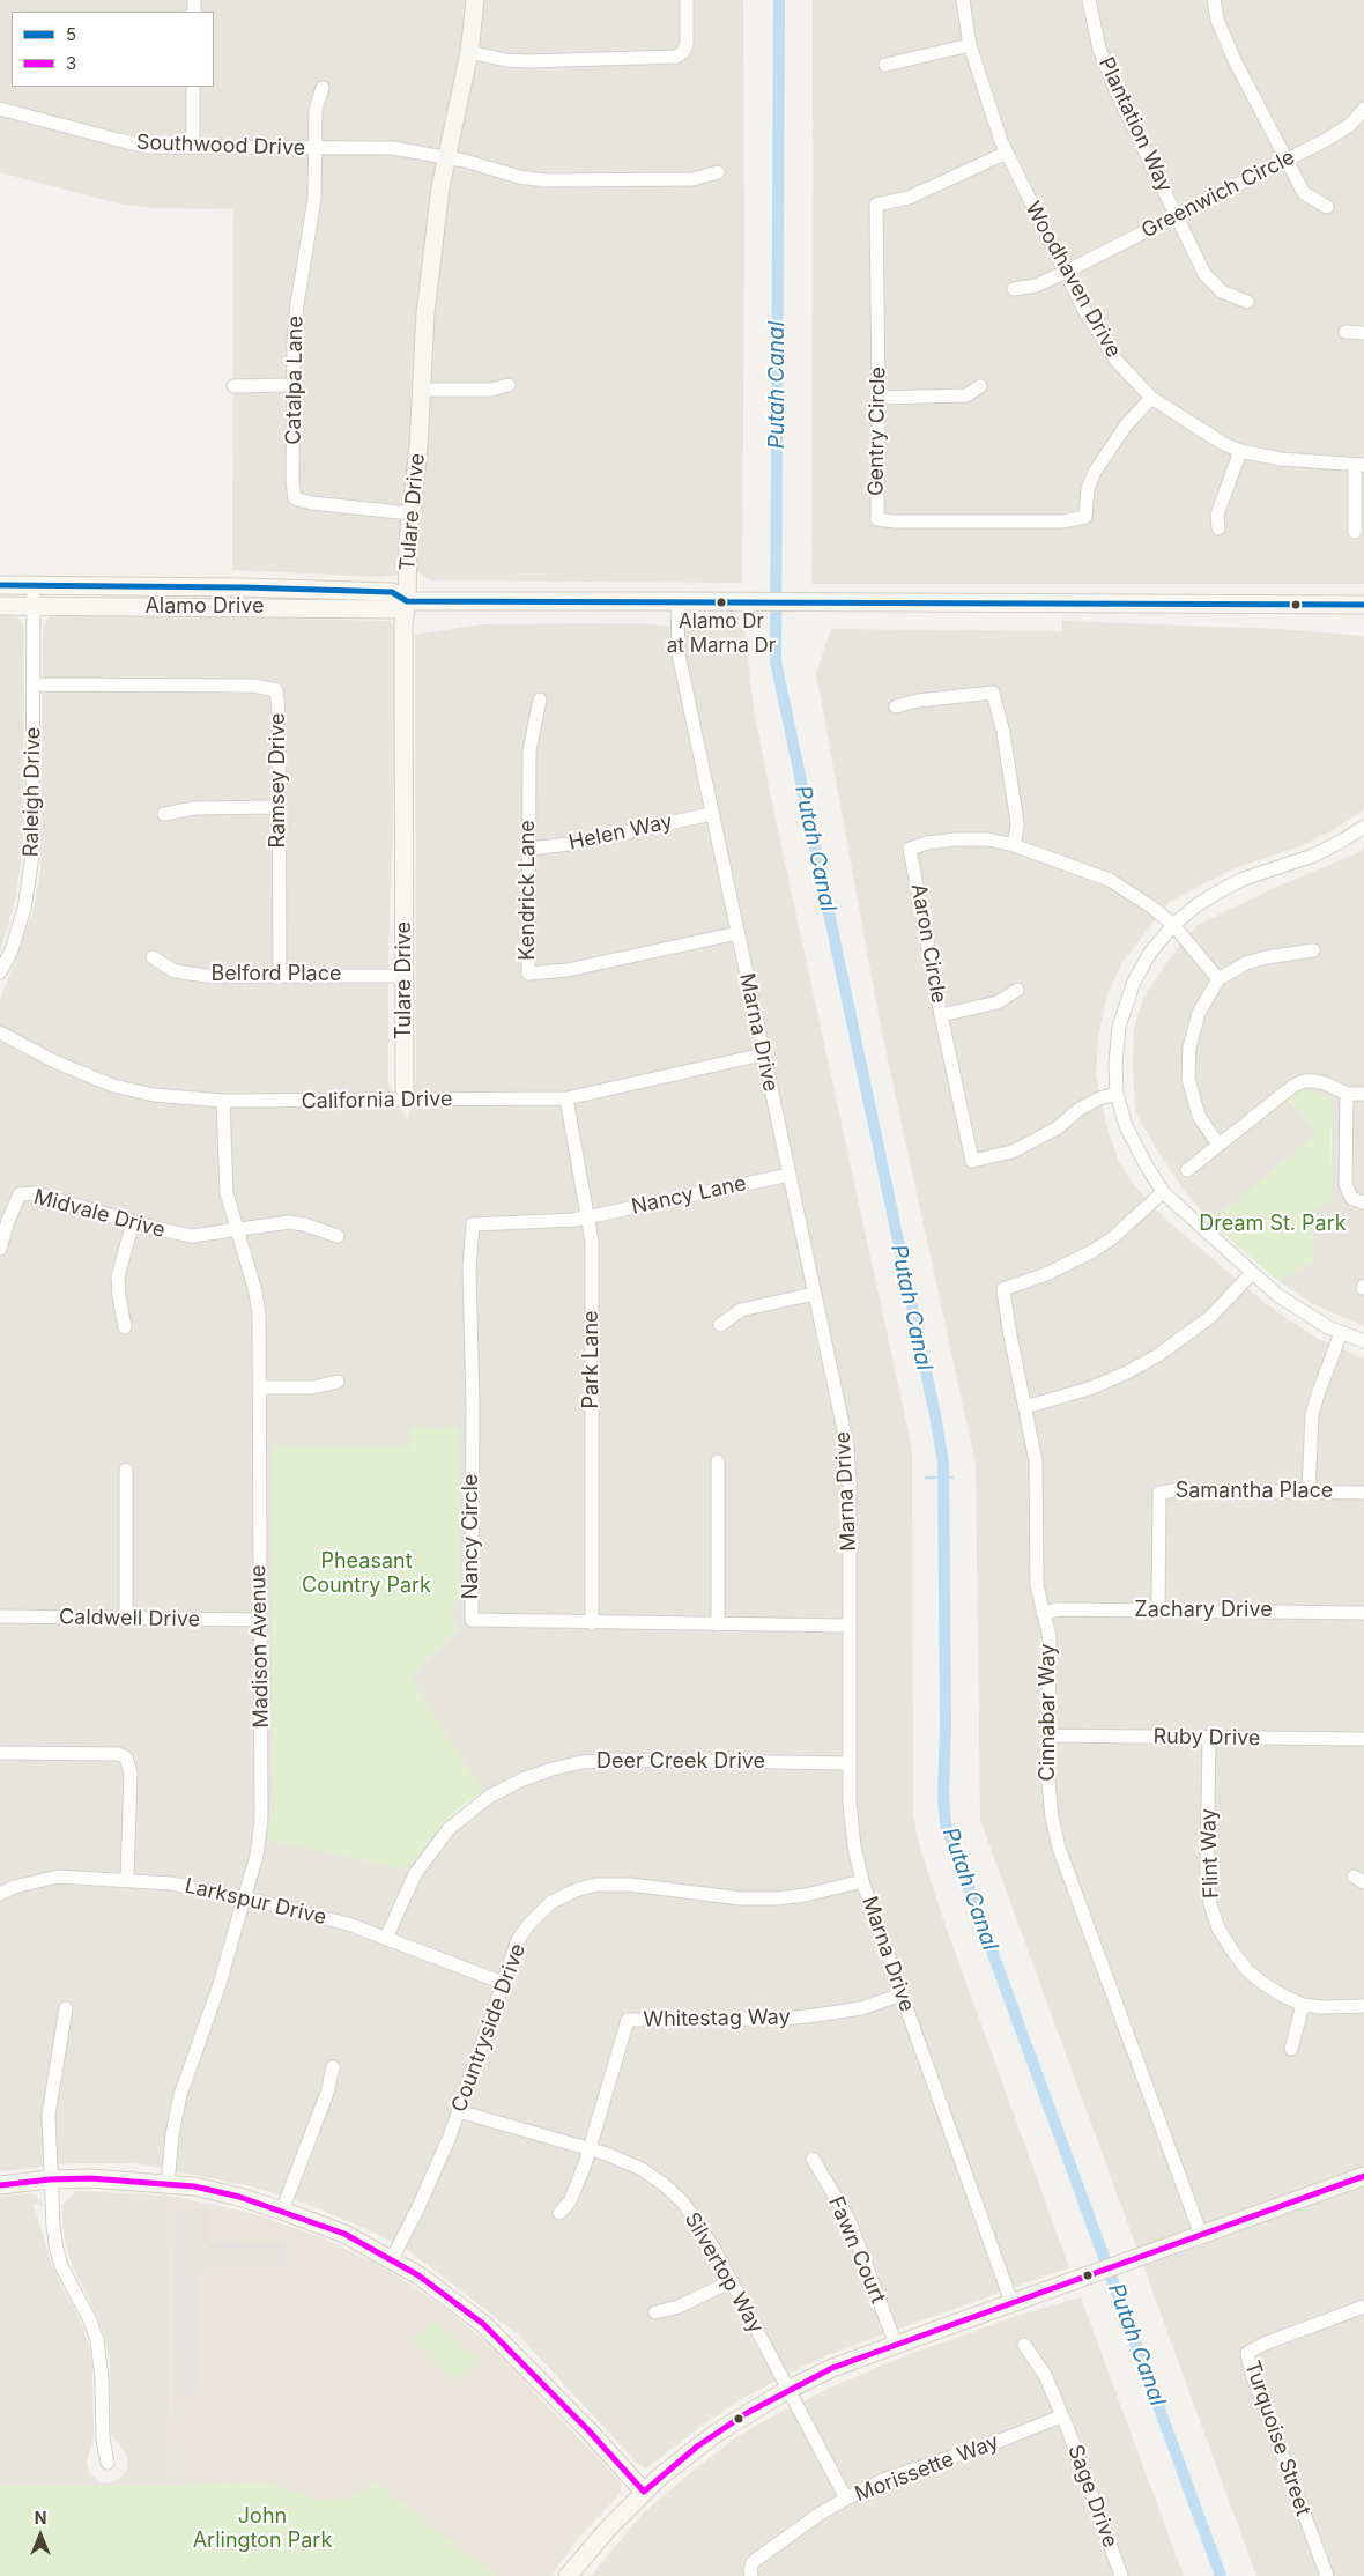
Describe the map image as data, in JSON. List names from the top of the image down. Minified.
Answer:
{"streets":{"street":["Plantation Way","Southwood Drive","Greenwich Circle","Woodhaven Drive","Catalpa Lane","Gentry Circle","Tulare Drive","Alamo Drive","Ramsey Drive","Raleigh Drive","Helen Way","Kendrick Lane","Aaron Circle","Belford Place","Marna Drive","California Drive","Nancy Lane","Midvale Drive","Park Lane","Samantha Place","Nancy Circle","Zachary Drive","Caldwell Drive","Madison Avenue","Cinnabar Way","Ruby Drive","Deer Creek Drive","Flint Way","Larkspur Drive","Whitestag Way","Countryside Drive","Fawn Court","Silvertop Way","Turquoise Street","Morissette Way","Sage Drive"]},"crossings":[["Plantation Way","Greenwich Circle"],["Southwood Drive","Catalpa Lane"],["Southwood Drive","Tulare Drive"],["Greenwich Circle","Woodhaven Drive"],["Woodhaven Drive","Gentry Circle"],["Catalpa Lane","Tulare Drive"],["Tulare Drive","Alamo Drive"],["Tulare Drive","Belford Place"],["Tulare Drive","California Drive"],["Alamo Drive","Raleigh Drive"],["Alamo Drive","Marna Drive"],["Ramsey Drive","Raleigh Drive"],["Ramsey Drive","Belford Place"],["Helen Way","Kendrick Lane"],["Helen Way","Marna Drive"],["Kendrick Lane","Marna Drive"],["Marna Drive","California Drive"],["Marna Drive","Nancy Lane"],["Marna Drive","Nancy Circle"],["Marna Drive","Deer Creek Drive"],["Marna Drive","Whitestag Way"],["Marna Drive","Countryside Drive"],["California Drive","Park Lane"],["California Drive","Madison Avenue"],["Nancy Lane","Park Lane"],["Nancy Lane","Nancy Circle"],["Midvale Drive","Madison Avenue"],["Park Lane","Nancy Circle"],["Samantha Place","Zachary Drive"],["Zachary Drive","Cinnabar Way"],["Caldwell Drive","Madison Avenue"],["Madison Avenue","Larkspur Drive"],["Cinnabar Way","Ruby Drive"],["Ruby Drive","Flint Way"],["Deer Creek Drive","Larkspur Drive"],["Larkspur Drive","Countryside Drive"],["Whitestag Way","Silvertop Way"],["Countryside Drive","Silvertop Way"],["Silvertop Way","Morissette Way"],["Morissette Way","Sage Drive"]],"water":["Putah Canal"],"parks":["Dream St. Park","Pheasant Country Park","John Arlington Park"],"places":["Alamo Dr at Marna Dr"],"lines":["transit line 5","transit line 3"],"legend":["5","3"],"north":"top"}
